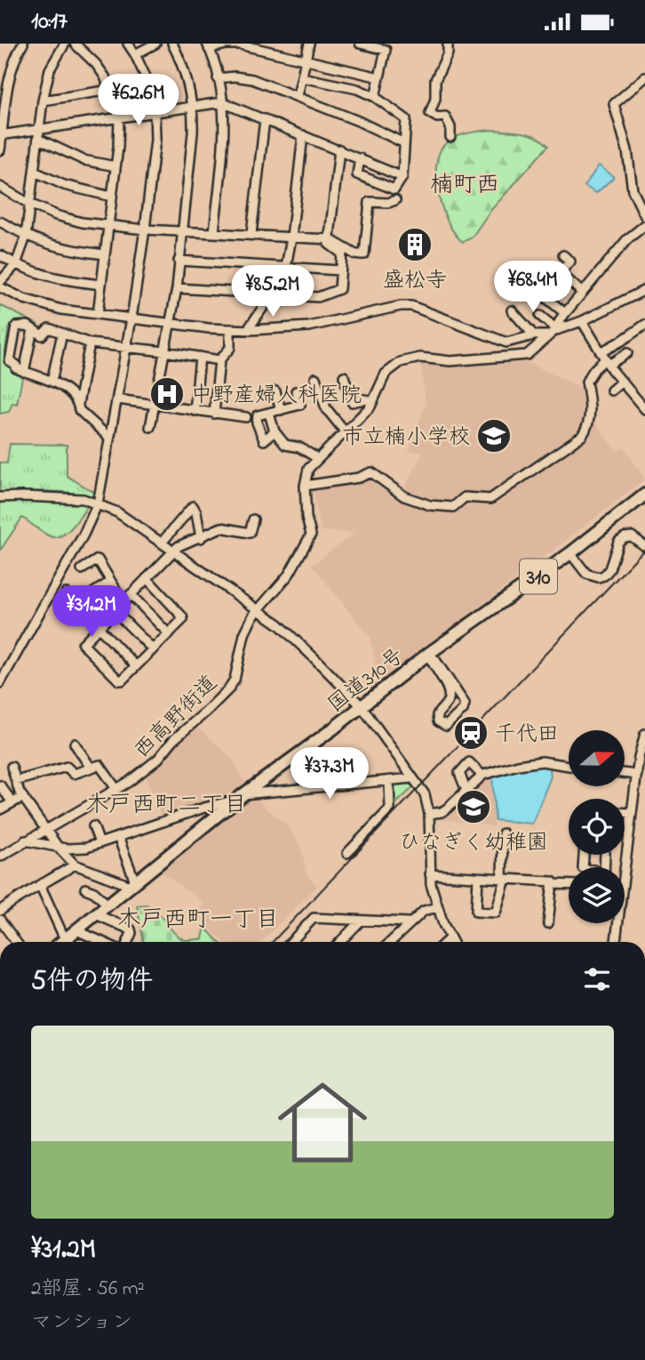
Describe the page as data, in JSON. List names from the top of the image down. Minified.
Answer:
{"streets":{"highway":["310","国道310号"],"street":["西高野街道"]},"districts":["楠町西","木戸西町二丁目","木戸西町一丁目"],"places":{"building":["盛松寺"],"hospital":["中野産婦人科医院"],"school or university":["市立楠小学校","ひなぎく幼稚園"],"station":["千代田"]},"north":"right","page":{"status":"10:17","price":["¥62.6M","¥68.4M","¥85.2M","¥31.2M","¥37.3M"],"heading":"5件の物件","list":[{"name":"¥31.2M","note":"2部屋 · 56 m² · マンション"}]}}
